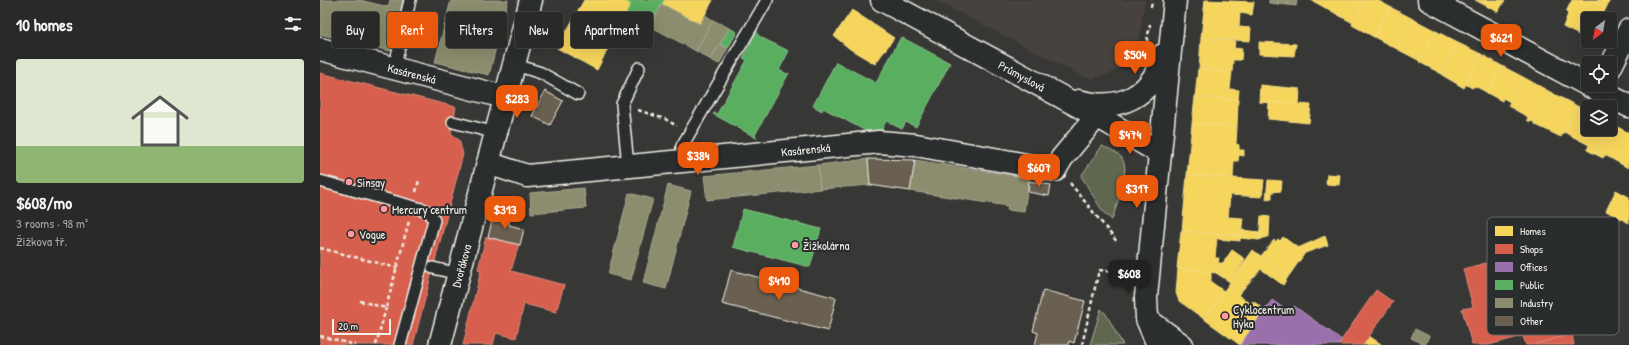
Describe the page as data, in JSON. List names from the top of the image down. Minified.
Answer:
{"streets":{"street":["Kasárenská","Průmyslová","Dvořákova"]},"crossings":[["Kasárenská","Průmyslová"],["Kasárenská","Dvořákova"]],"places":["Sinsay","Mercury centrum","Vogue","Žižkolárna","Cyklocentrum Hyka"],"legend":["Homes","Shops","Offices","Public","Industry","Other"],"scale_bar":"20 m","north":"bottom left","page":{"heading":"10 homes","chip":["Buy","Rent","Filters","New","Apartment"],"price":["$621","$504","$283","$474","$384","$607","$317","$313","$608","$410"],"list":[{"name":"$608/mo","note":"3 rooms · 98 m² · Žižkova tř."}],"scale":"20 m"}}
